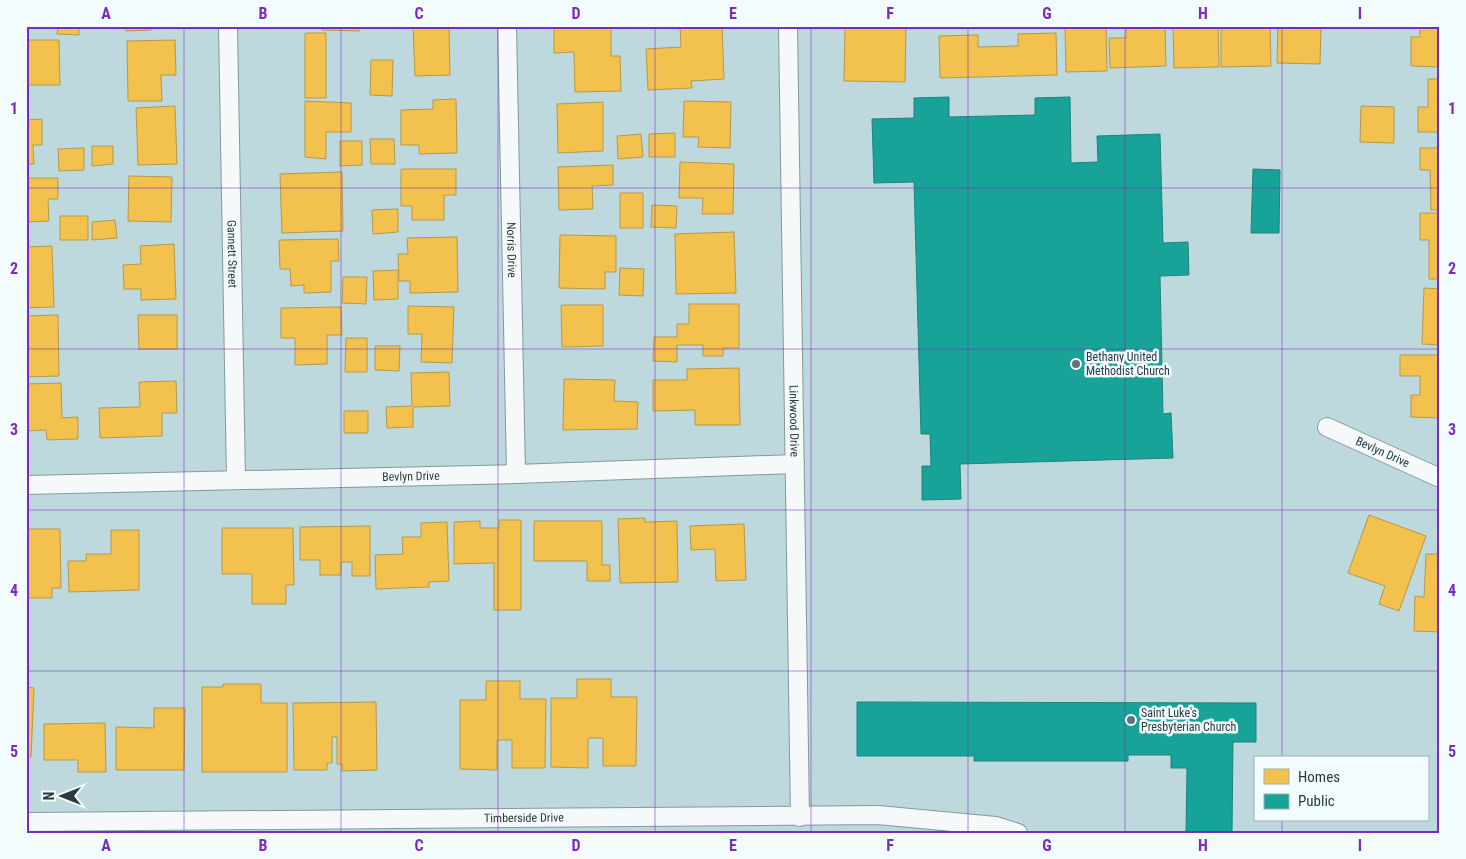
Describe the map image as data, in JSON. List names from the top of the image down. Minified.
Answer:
{"streets":{"street":["Norris Drive","Gannett Street","Linkwood Drive","Bevlyn Drive","Timberside Drive"]},"crossings":[["Norris Drive","Bevlyn Drive"],["Gannett Street","Bevlyn Drive"],["Linkwood Drive","Bevlyn Drive"],["Linkwood Drive","Timberside Drive"]],"places":["Bethany United Methodist Church","Saint Luke's Presbyterian Church"],"legend":["Homes","Public"],"north":"left","grid":{"columns":["A","B","C","D","E","F","G","H","I"],"rows":["1","2","3","4","5"]}}
